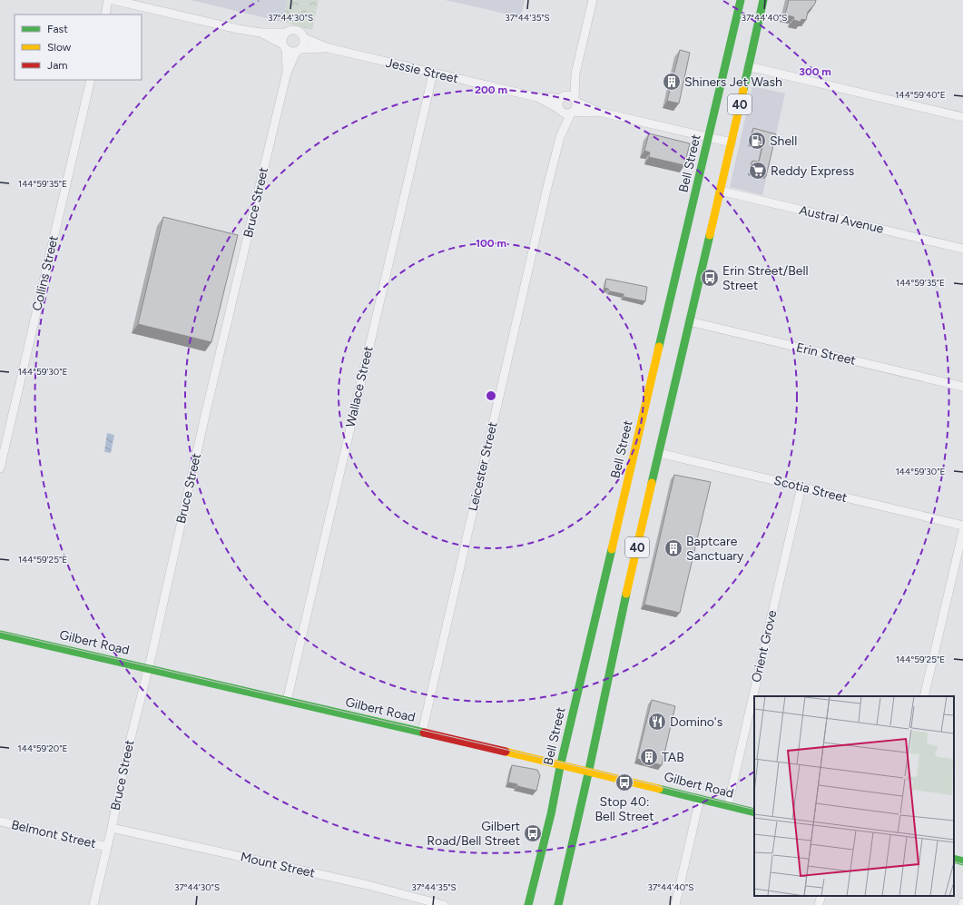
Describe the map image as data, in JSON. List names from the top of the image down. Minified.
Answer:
{"streets":{"main road":["40","Bell Street","Gilbert Road"],"street":["Jessie Street","Bruce Street","Austral Avenue","Collins Street","Erin Street","Wallace Street","Leicester Street","Scotia Street","Orient Grove","Belmont Street","Mount Street"]},"crossings":[["Jessie Street","Bruce Street"],["Jessie Street","Wallace Street"],["Jessie Street","Leicester Street"],["40","Austral Avenue"],["40","Erin Street"],["40","Scotia Street"],["40","Gilbert Road"],["Bell Street","Gilbert Road"],["Bruce Street","Gilbert Road"],["Bruce Street","Belmont Street"],["Bruce Street","Mount Street"],["Wallace Street","Gilbert Road"],["Leicester Street","Gilbert Road"],["Scotia Street","Orient Grove"],["Gilbert Road","Orient Grove"]],"places":{"building":["Shiners Jet Wash","Baptcare Sanctuary","TAB"],"fuel station":["Shell"],"supermarket":["Reddy Express"],"bus stop":["Erin Street/Bell Street","Stop 40: Bell Street","Gilbert Road/Bell Street"],"restaurant":["Domino's"]},"legend":["Fast","Slow","Jam"],"coordinates":["37°44'30\"S","37°44'35\"S","37°44'40\"S","144°59'40\"E","144°59'35\"E","144°59'30\"E","144°59'25\"E","144°59'20\"E"],"rings":["300 m","200 m","100 m"]}
